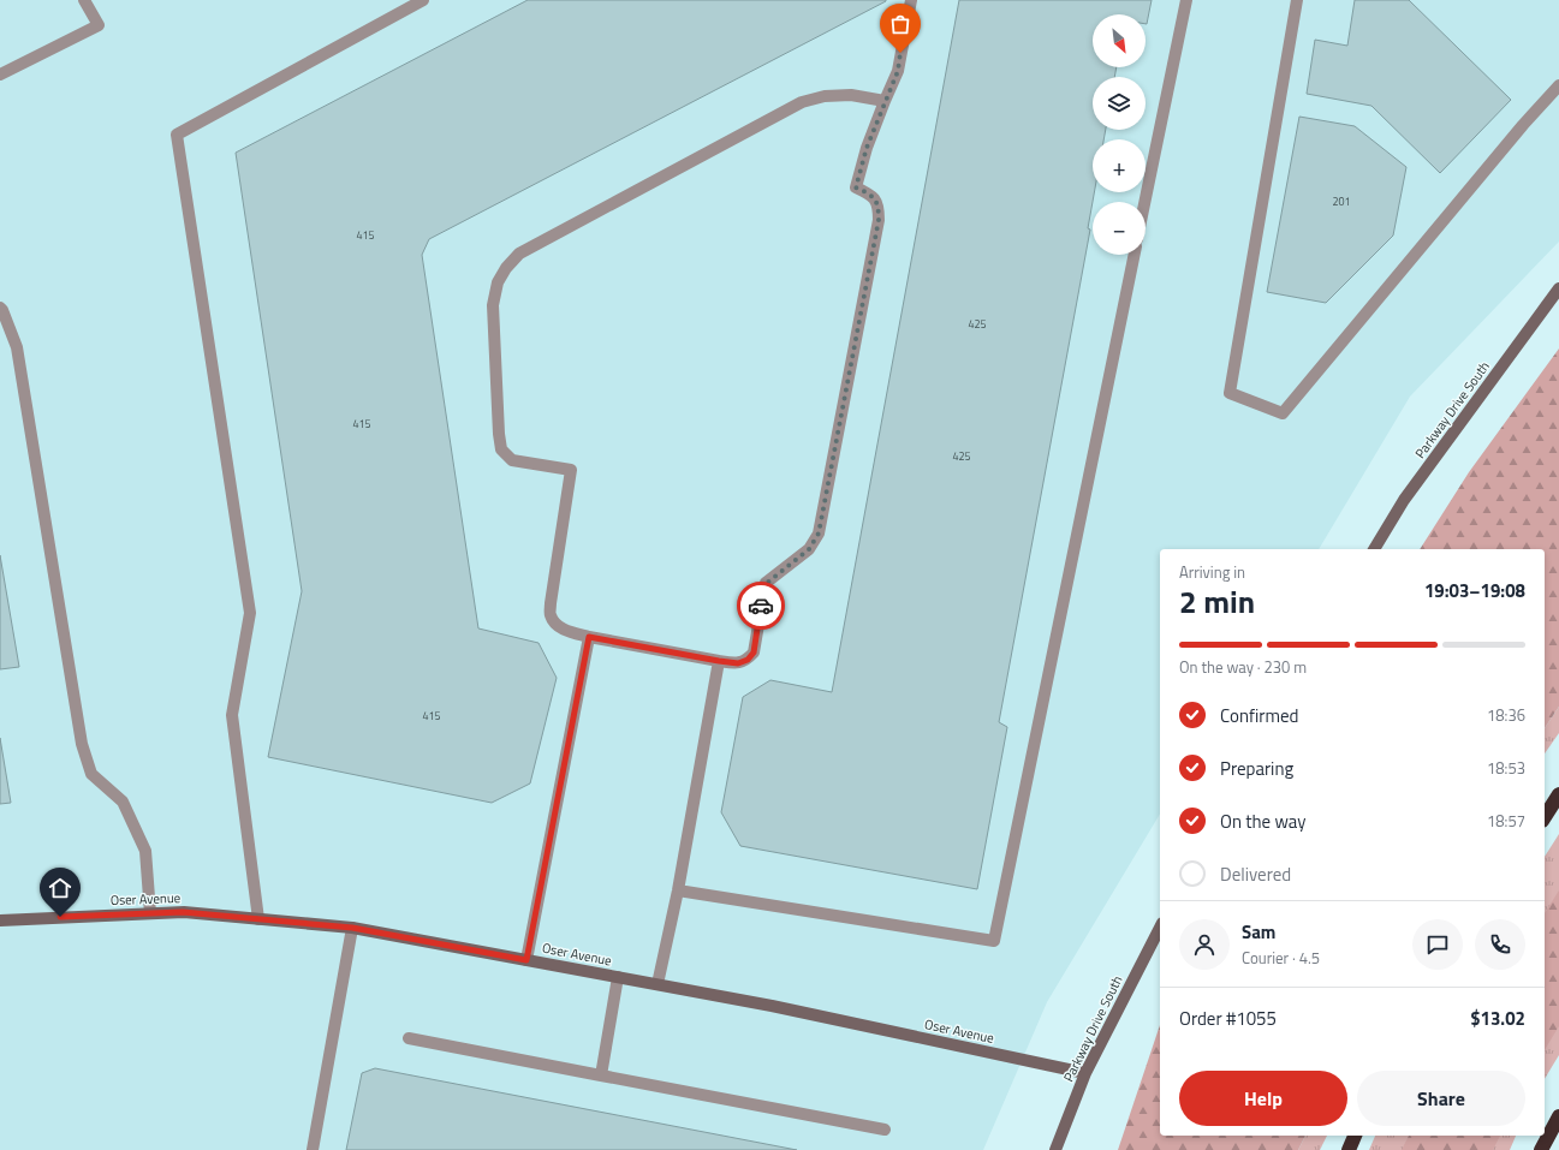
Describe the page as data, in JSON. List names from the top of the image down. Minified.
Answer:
{"streets":{"street":["Parkway Drive South","Oser Avenue"]},"crossings":[["Parkway Drive South","Oser Avenue"]],"house_numbers":["201","415","425","415","425","415"],"north":"bottom right","page":{"map_buttons":["+","−"],"heading":["2 min","Arriving in","19:03–19:08"],"panel":["Sam","Courier · 4.5","Order #1055","$13.02"],"bar":"On the way · 230 m","list":[["Confirmed","18:36"],["Preparing","18:53"],["On the way","18:57"],"Delivered"],"buttons":["Help","Share"]}}
